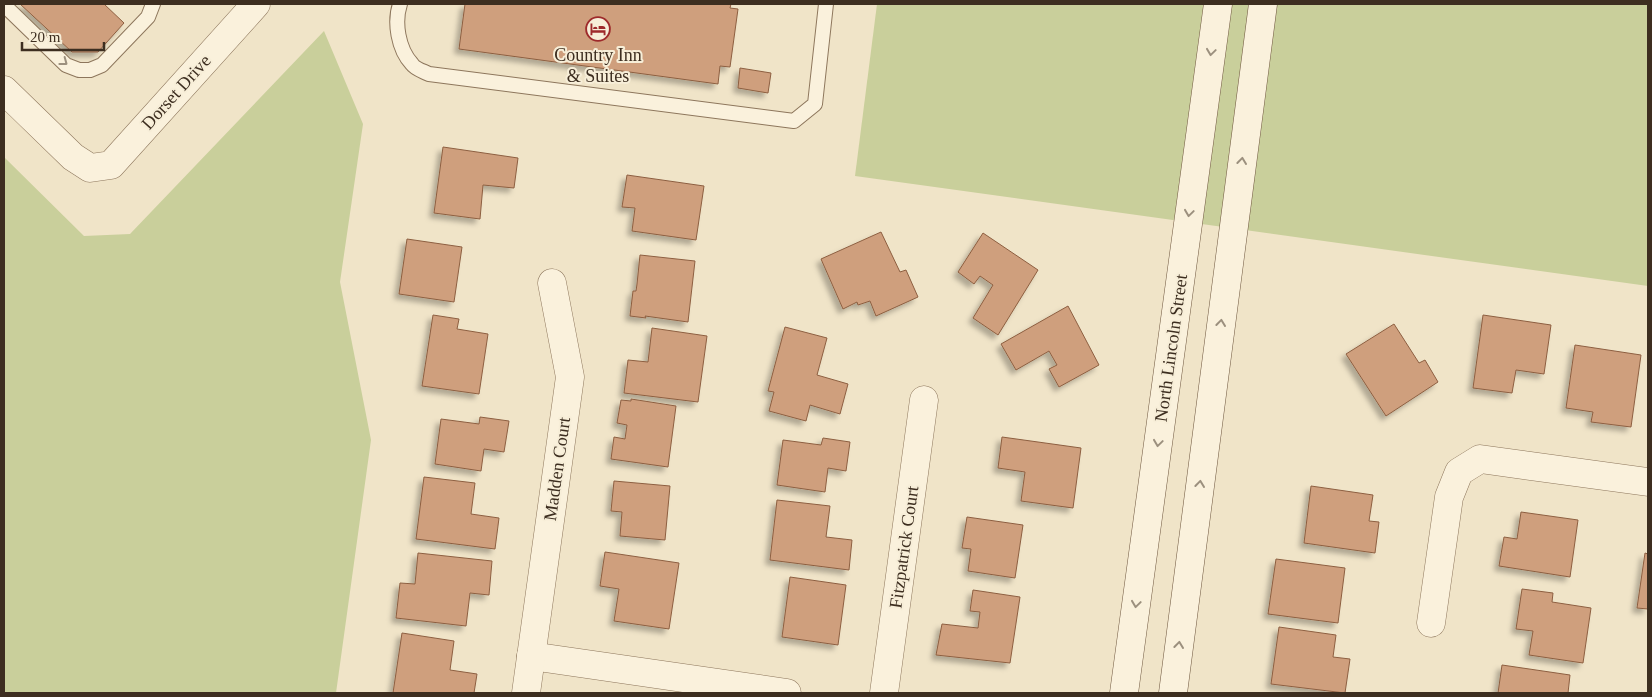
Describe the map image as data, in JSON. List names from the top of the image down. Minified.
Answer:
{"streets":{"street":["Dorset Drive","North Lincoln Street","Madden Court","Fitzpatrick Court"]},"places":{"hotel":["Country Inn & Suites"]},"scale_bar":"20 m"}
